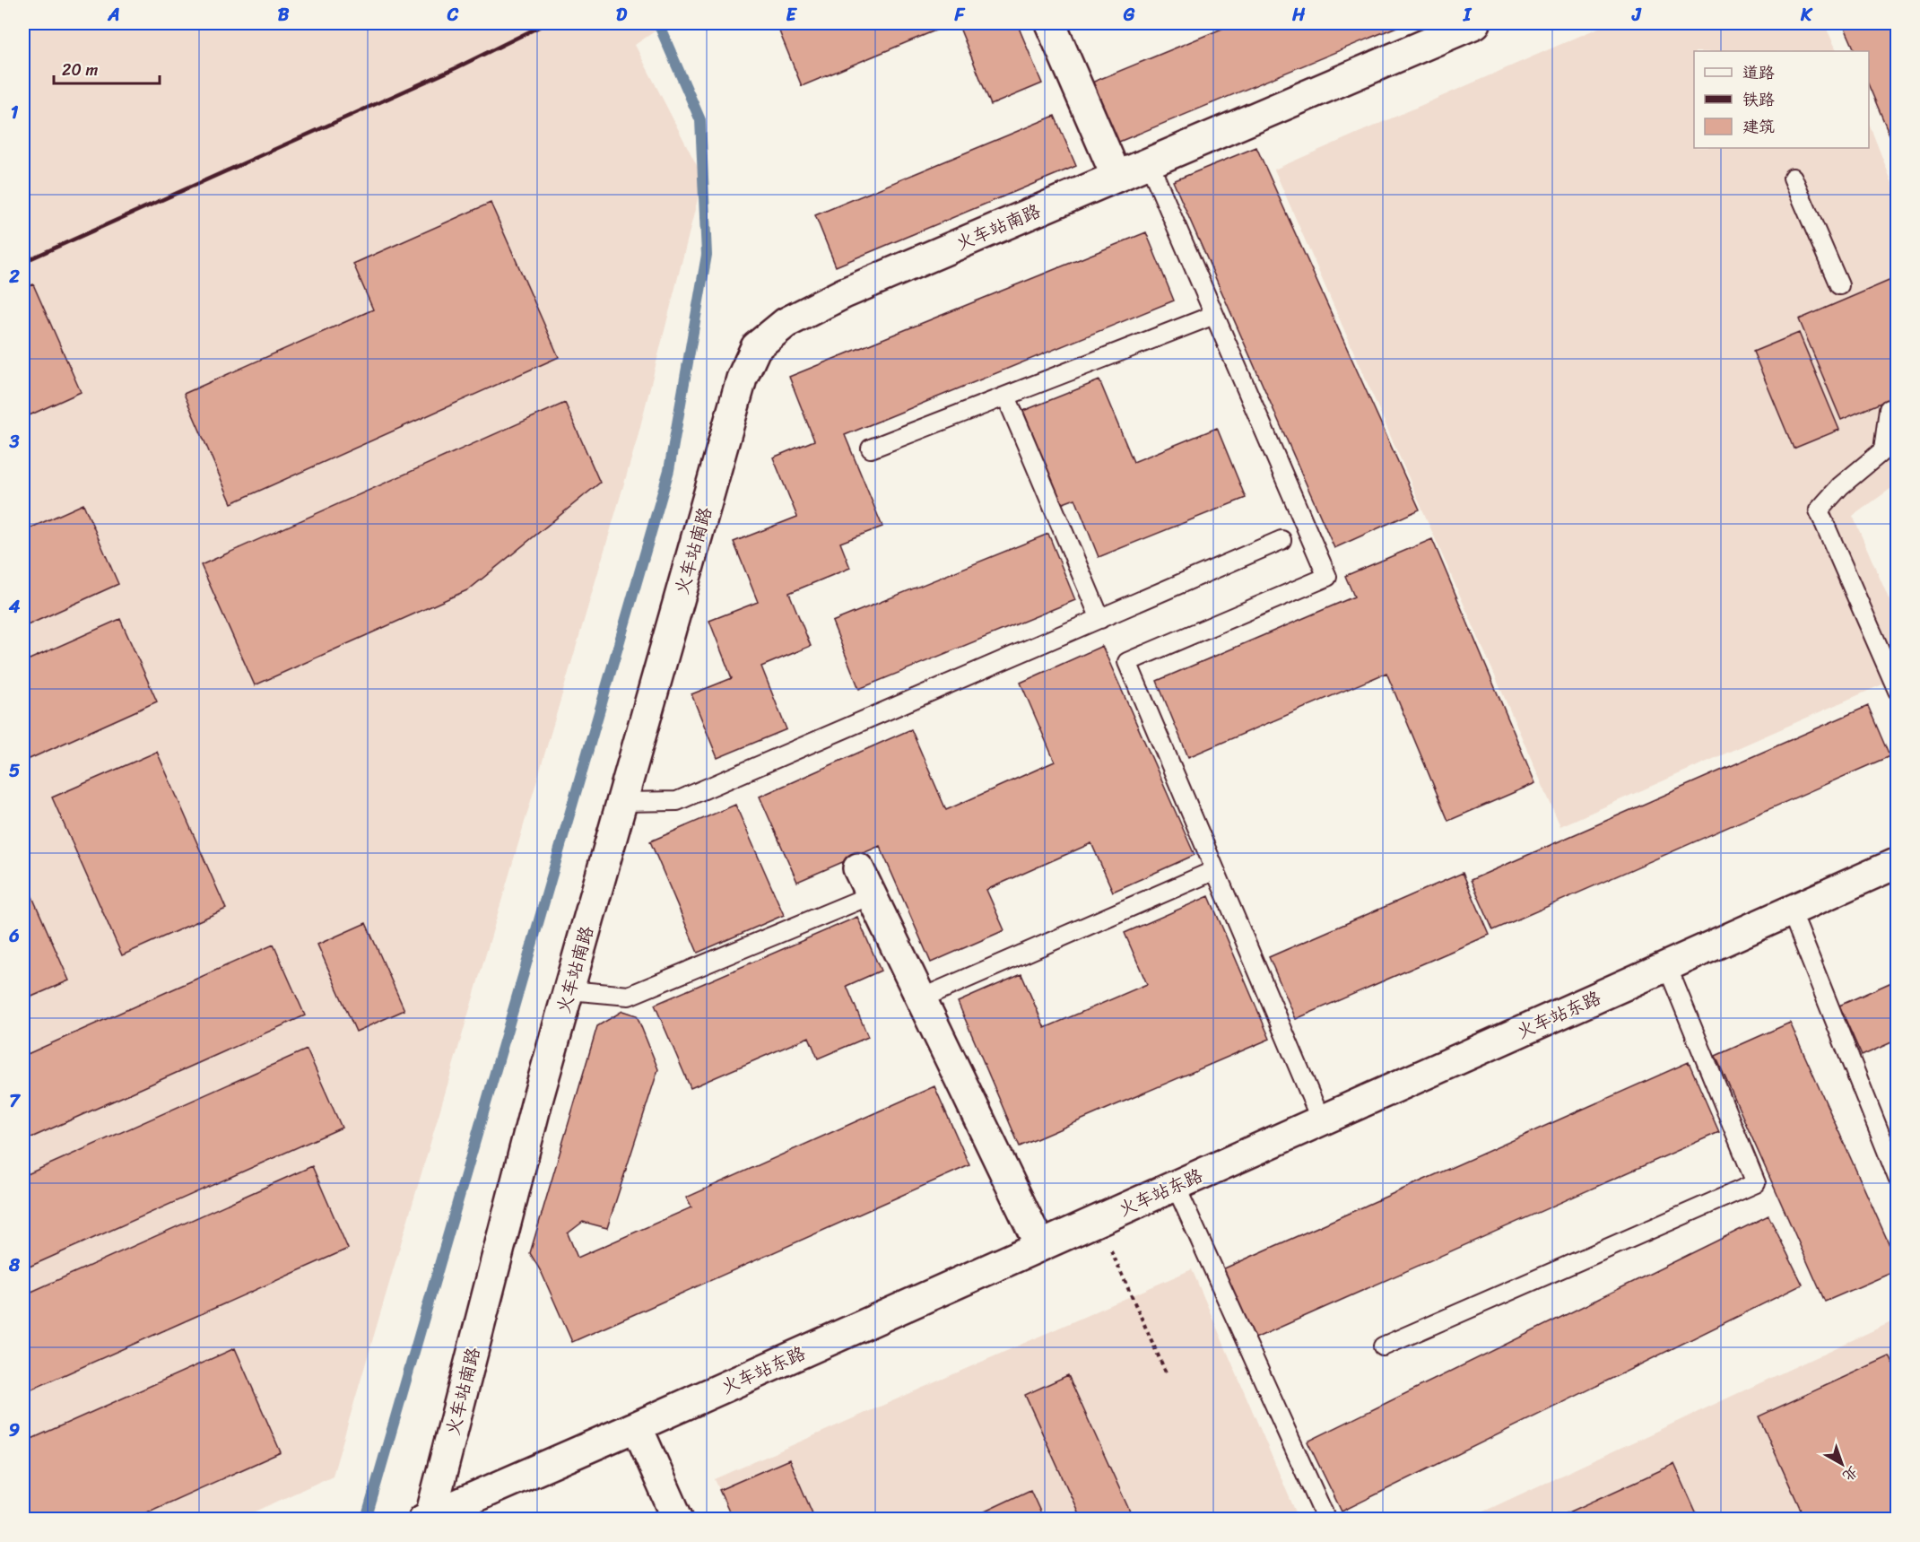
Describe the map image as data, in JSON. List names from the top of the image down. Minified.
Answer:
{"streets":{"street":["火车站南路","火车站东路"]},"crossings":[["火车站南路","火车站东路"]],"legend":["道路","铁路","建筑"],"scale_bar":"20 m","north":"bottom right","grid":{"columns":["A","B","C","D","E","F","G","H","I","J","K"],"rows":["1","2","3","4","5","6","7","8","9"]}}
